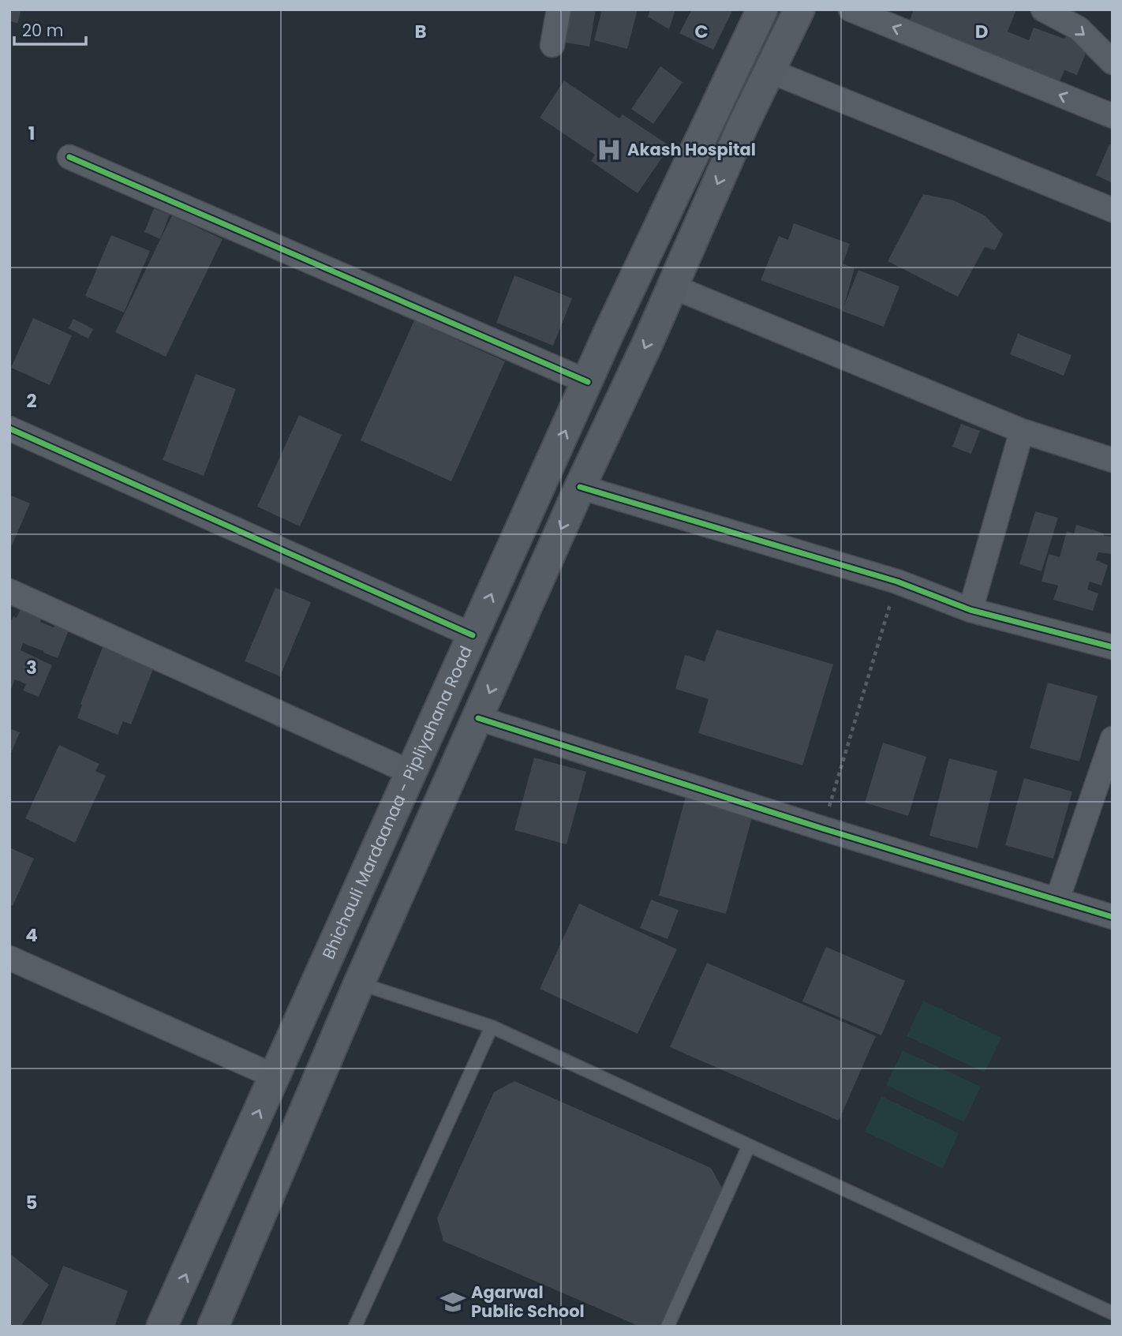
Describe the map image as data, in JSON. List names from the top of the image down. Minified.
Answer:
{"streets":{"main road":["Bhichauli Mardaanaa - Pipliyahana Road"]},"places":{"hospital":["Akash Hospital"],"school or university":["Agarwal Public School"]},"scale_bar":"20 m","grid":{"columns":["B","C","D"],"rows":["1","2","3","4","5"]}}
